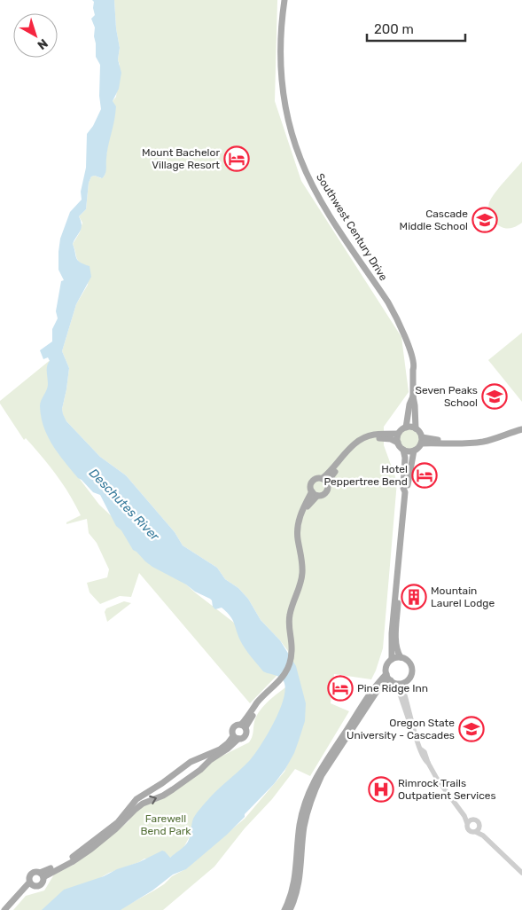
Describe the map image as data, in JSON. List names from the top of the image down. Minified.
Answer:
{"streets":{"main road":["Southwest Century Drive"]},"water":["Deschutes River"],"parks":["Farewell Bend Park"],"places":{"hotel":["Mount Bachelor Village Resort","Hotel Peppertree Bend","Pine Ridge Inn"],"school or university":["Cascade Middle School","Seven Peaks School","Oregon State University - Cascades"],"building":["Mountain Laurel Lodge"],"hospital":["Rimrock Trails Outpatient Services"]},"scale_bar":"200 m","north":"bottom right"}
